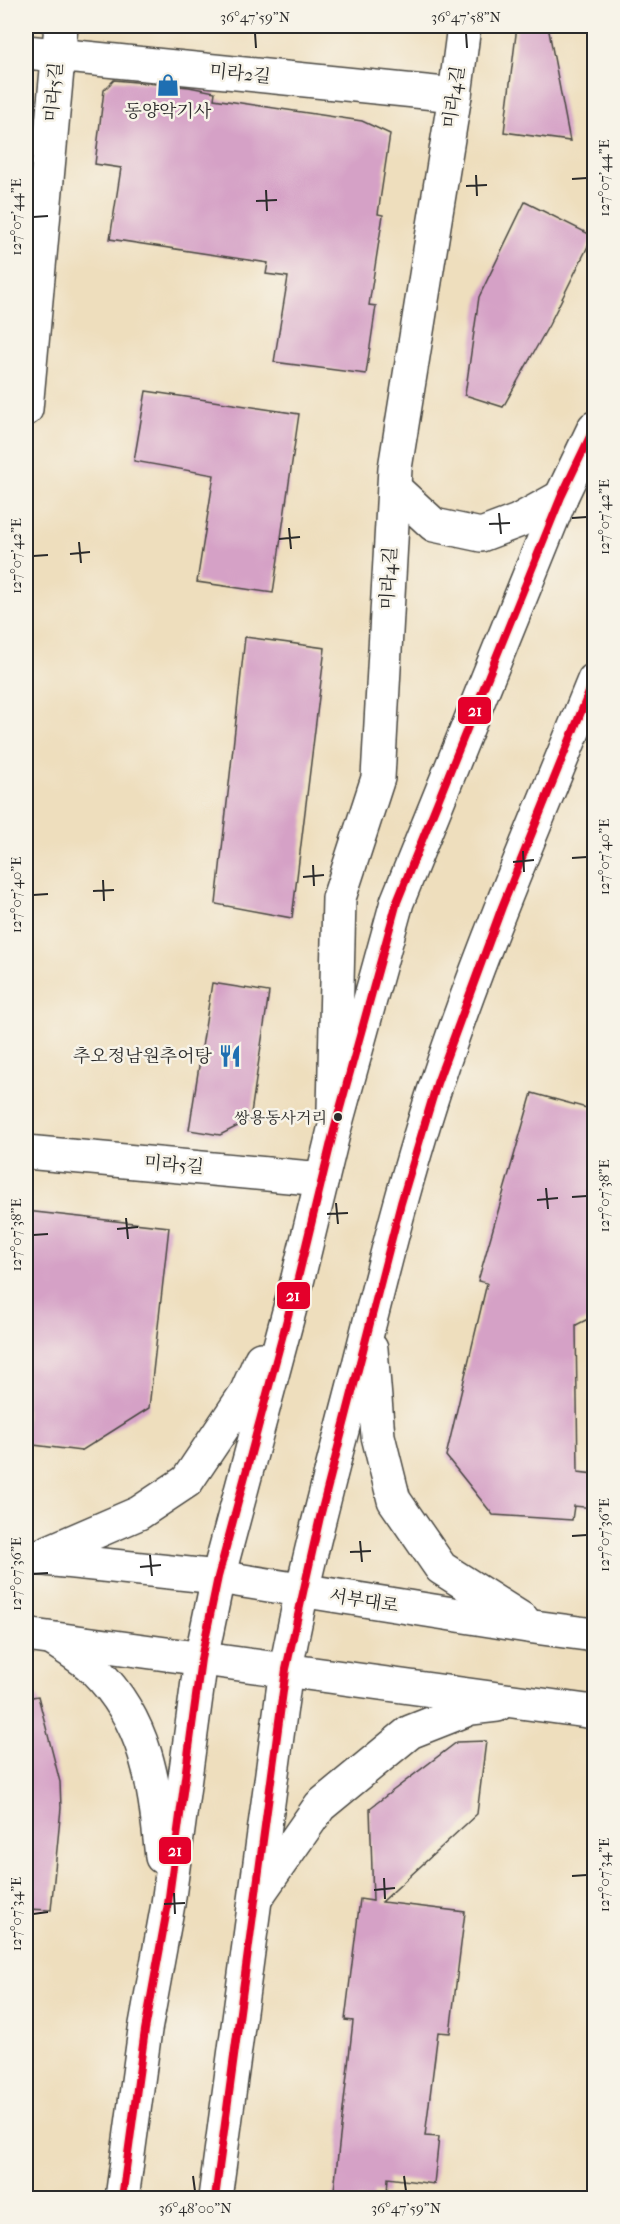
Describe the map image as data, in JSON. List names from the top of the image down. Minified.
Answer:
{"streets":{"main road":["미라2길","미라5길","미라4길","서부대로"]},"crossings":[["미라2길","미라5길"],["미라2길","미라4길"]],"places":{"shop":["동양악기사"],"restaurant":["추오정남원추어탕"],"other":["쌍용동사거리"]},"lines":["transit line 21"],"coordinates":["36°47'59\"N","36°47'58\"N","127°07'44\"E","127°07'42\"E","127°07'40\"E","127°07'38\"E","127°07'36\"E","127°07'34\"E","36°48'00\"N"]}
